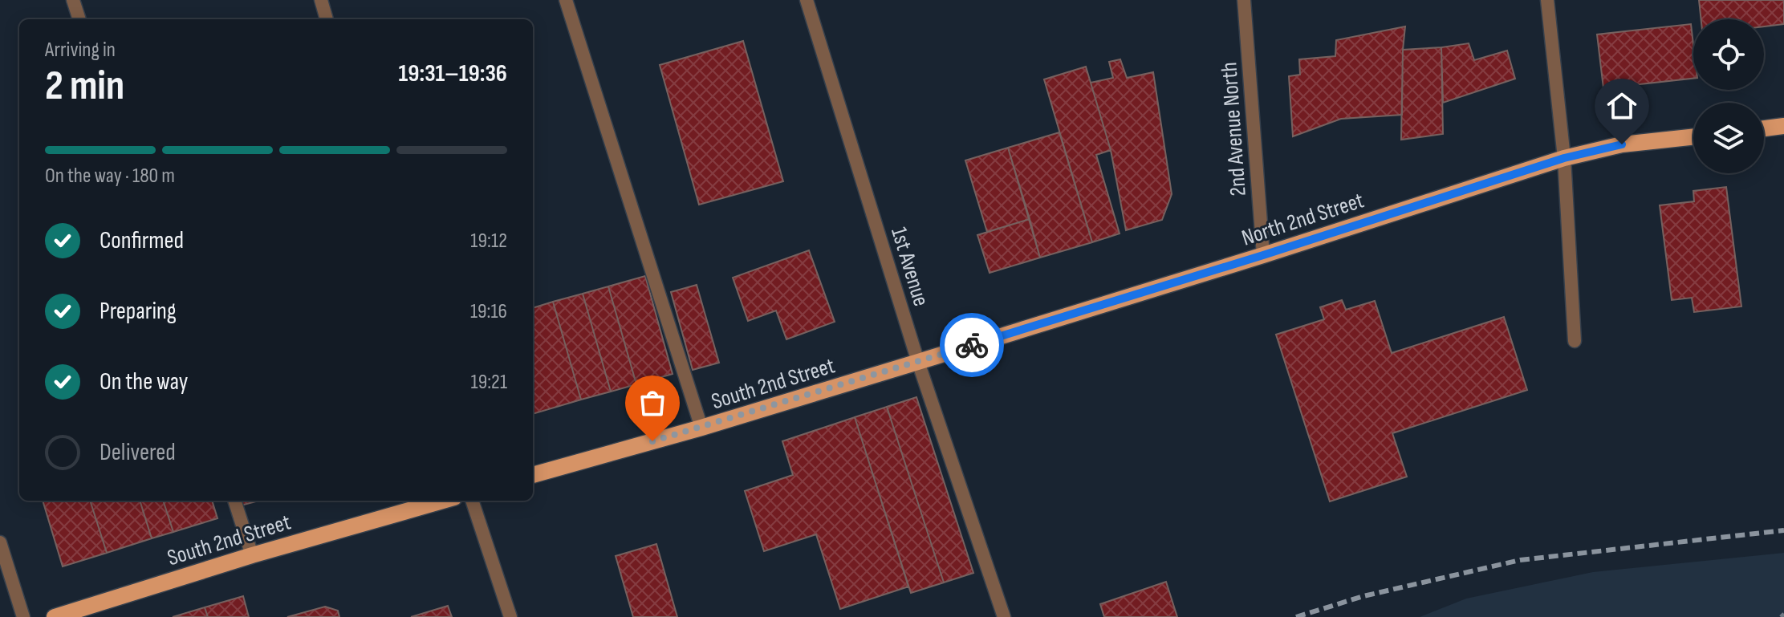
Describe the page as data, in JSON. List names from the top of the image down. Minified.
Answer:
{"streets":{"main road":["North 2nd Street","South 2nd Street"],"street":["2nd Avenue North","1st Avenue"]},"crossings":[["2nd Avenue North","North 2nd Street"],["North 2nd Street","1st Avenue"],["North 2nd Street","South 2nd Street"],["1st Avenue","South 2nd Street"]],"page":{"heading":["2 min","Arriving in","19:31–19:36"],"bar":"On the way · 180 m","list":[["Confirmed","19:12"],["Preparing","19:16"],["On the way","19:21"],"Delivered"]}}
